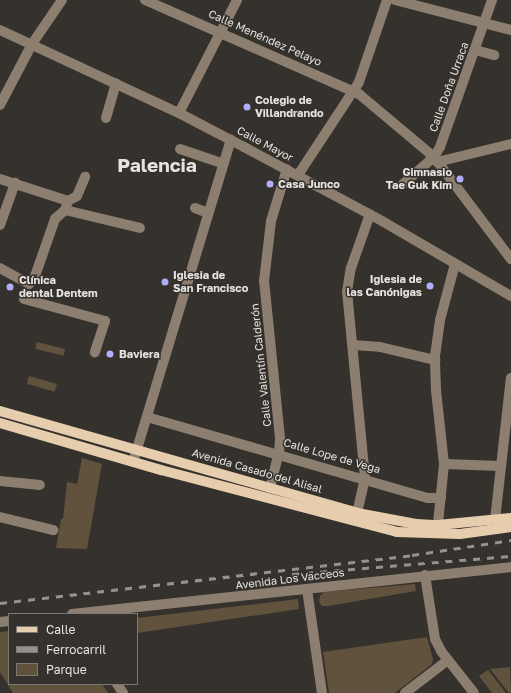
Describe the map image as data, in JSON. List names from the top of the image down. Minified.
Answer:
{"streets":{"main road":["Avenida Casado del Alisal"],"street":["Calle Menéndez Pelayo","Calle Doña Urraca","Calle Mayor","Calle Valentín Calderón","Calle Lope de Vega","Avenida Los Vacceos"]},"crossings":[["Calle Menéndez Pelayo","Calle Doña Urraca"],["Calle Mayor","Calle Valentín Calderón"],["Calle Valentín Calderón","Calle Lope de Vega"],["Calle Valentín Calderón","Avenida Casado del Alisal"]],"districts":["Palencia"],"places":["Colegio de Villandrando","Gimnasio Tae Guk Kim","Casa Junco","Iglesia de San Francisco","Iglesia de las Canónigas","Clínica dental Dentem","Baviera"],"legend":["Calle","Ferrocarril","Parque"]}
